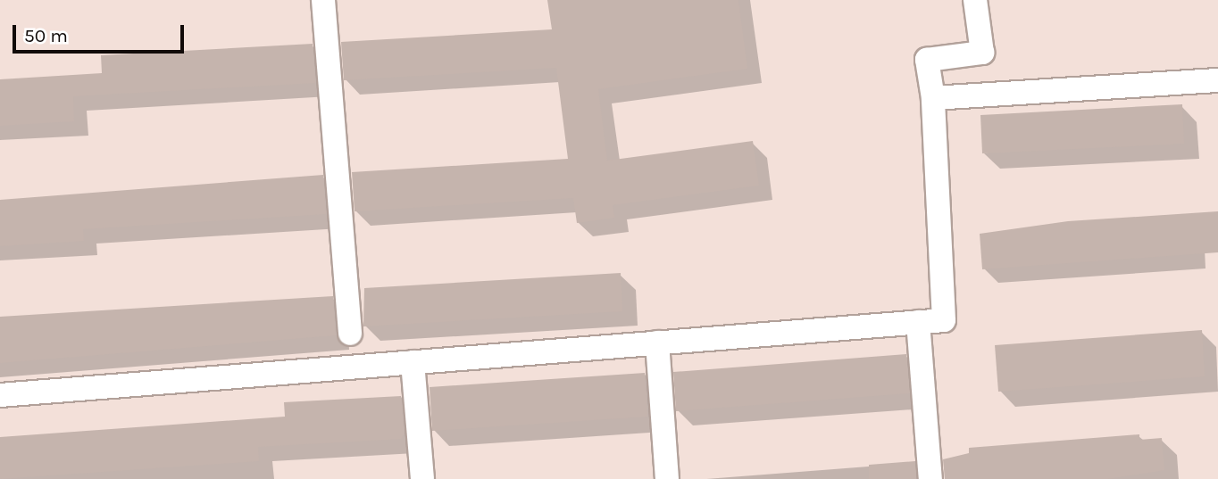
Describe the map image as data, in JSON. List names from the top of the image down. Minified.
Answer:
{"scale_bar":"50 m"}
